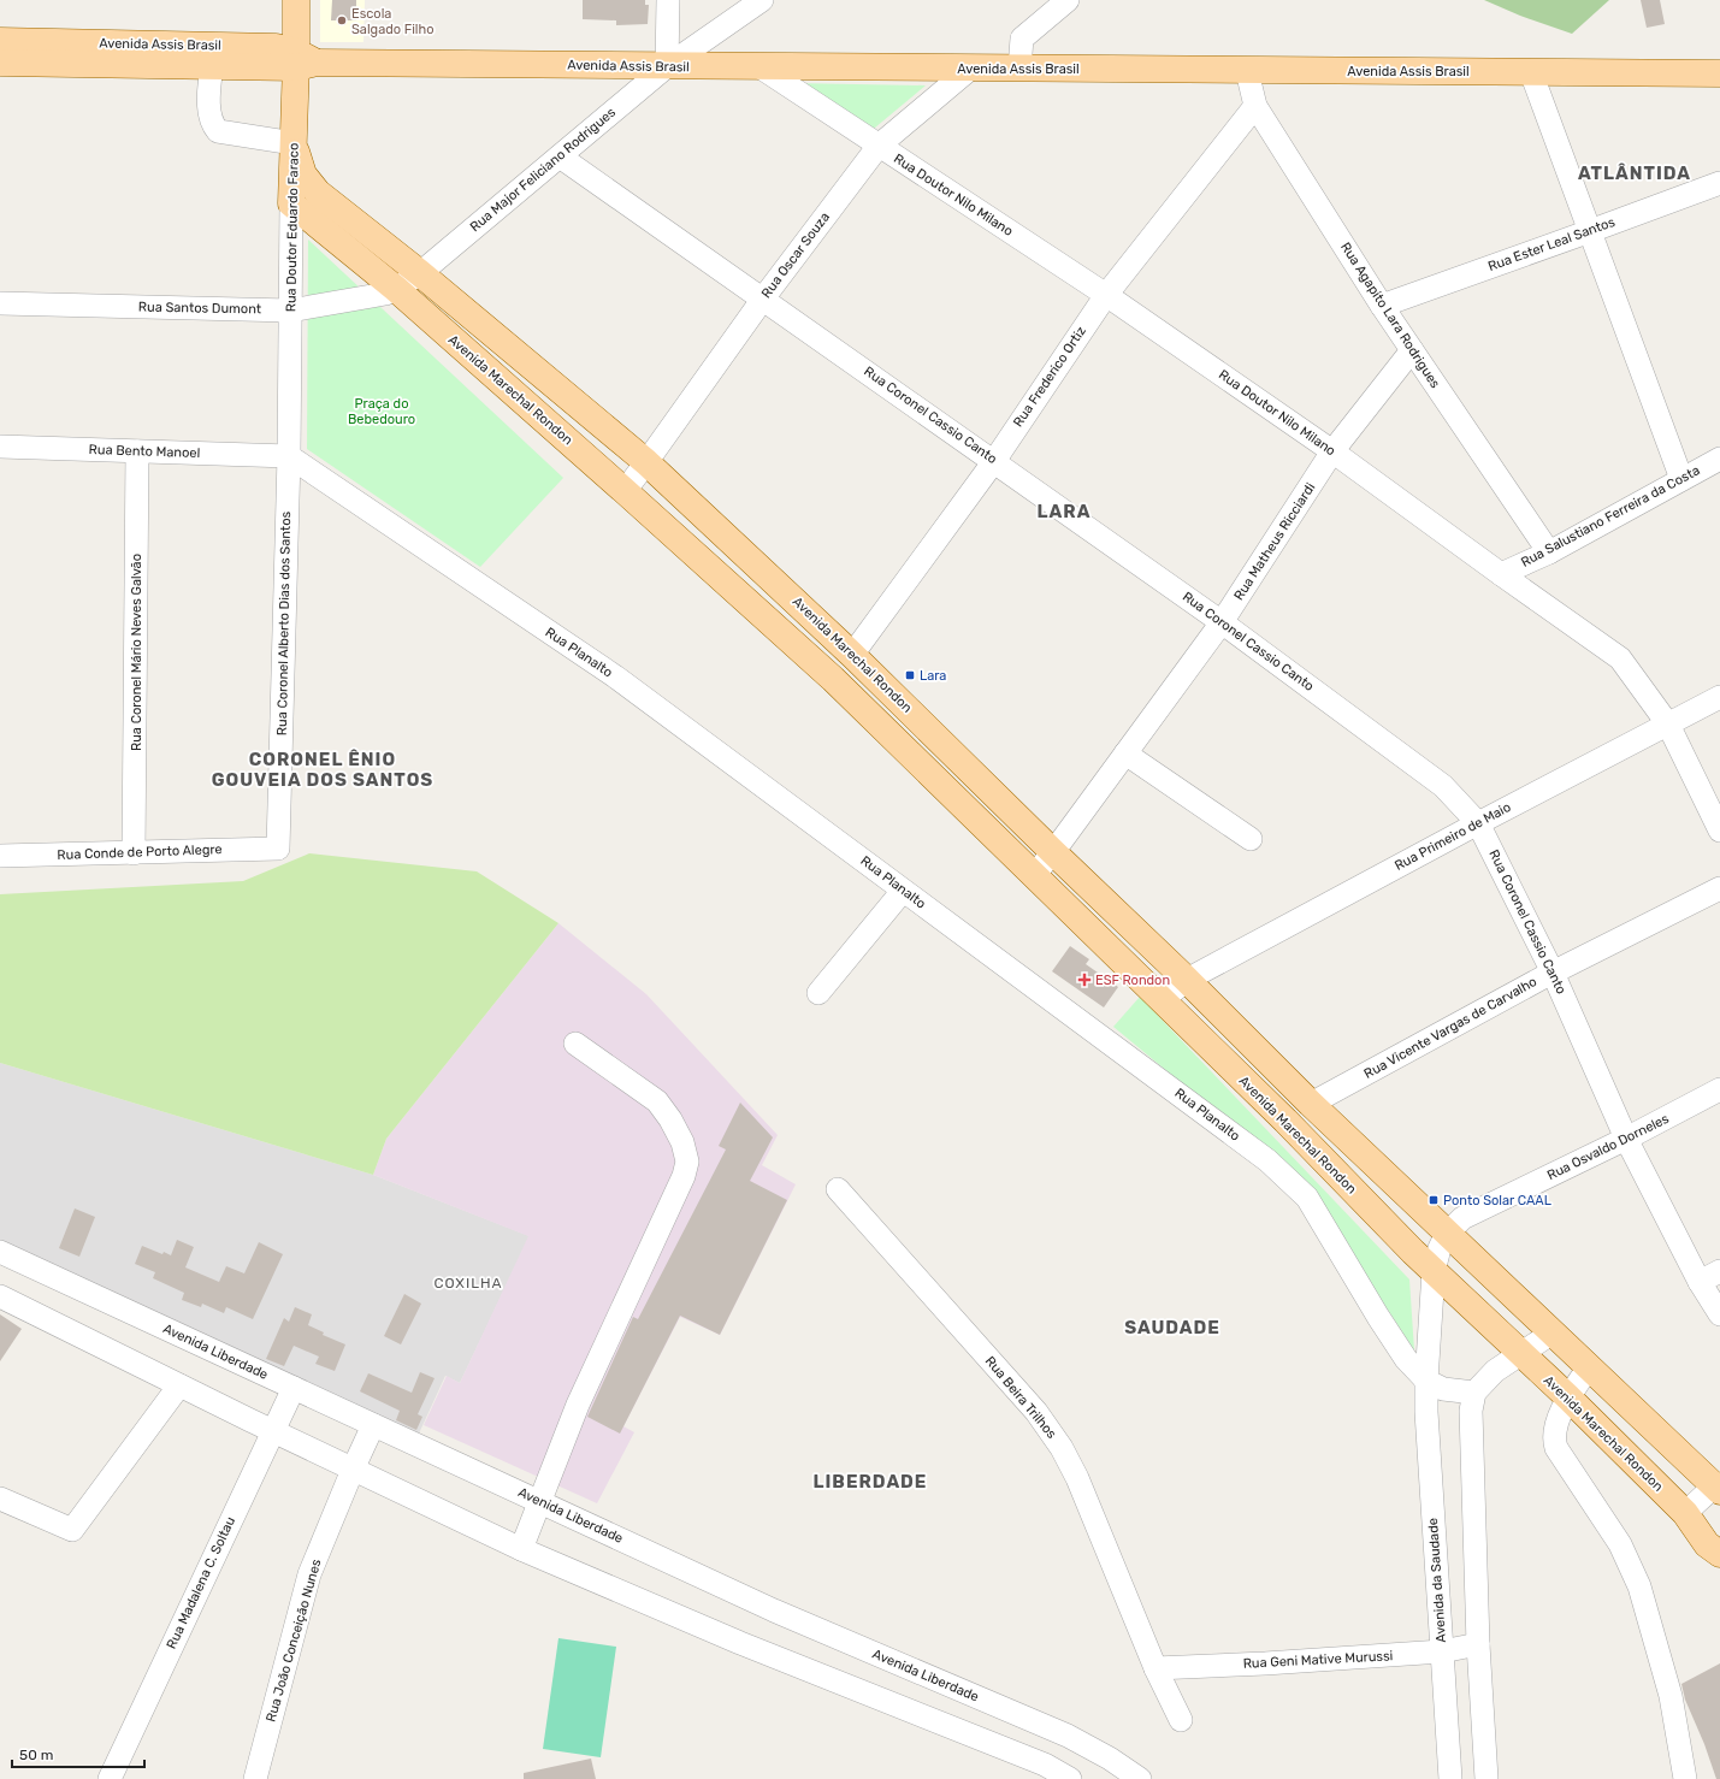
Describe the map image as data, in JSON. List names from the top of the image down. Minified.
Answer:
{"streets":{"main road":["Avenida Assis Brasil","Rua Doutor Eduardo Faraco","Avenida Marechal Rondon"],"street":["Rua Major Feliciano Rodrigues","Rua Doutor Nilo Milano","Rua Ester Leal Santos","Rua Oscar Souza","Rua Santos Dumont","Rua Agapito Lara Rodrigues","Rua Frederico Ortiz","Rua Coronel Cassio Canto","Rua Bento Manoel","Rua Salustiano Ferreira da Costa","Rua Matheus Ricciardi","Rua Coronel Alberto Dias dos Santos","Rua Coronel Mário Neves Galvão","Rua Planalto","Rua Primeiro de Maio","Rua Conde de Porto Alegre","Rua Vicente Vargas de Carvalho","Rua Osvaldo Dorneles","Avenida Liberdade","Rua Beira Trilhos","Avenida da Saudade","Rua Madalena C. Soltau","Rua João Conceição Nunes","Rua Geni Mative Murussi"]},"crossings":[["Avenida Assis Brasil","Rua Major Feliciano Rodrigues"],["Avenida Assis Brasil","Rua Doutor Nilo Milano"],["Avenida Assis Brasil","Rua Doutor Eduardo Faraco"],["Avenida Assis Brasil","Rua Oscar Souza"],["Avenida Assis Brasil","Rua Agapito Lara Rodrigues"],["Rua Major Feliciano Rodrigues","Avenida Marechal Rondon"],["Rua Major Feliciano Rodrigues","Rua Coronel Cassio Canto"],["Rua Doutor Nilo Milano","Rua Oscar Souza"],["Rua Doutor Nilo Milano","Rua Frederico Ortiz"],["Rua Doutor Nilo Milano","Rua Salustiano Ferreira da Costa"],["Rua Doutor Nilo Milano","Rua Matheus Ricciardi"],["Rua Doutor Nilo Milano","Rua Primeiro de Maio"],["Rua Doutor Eduardo Faraco","Rua Santos Dumont"],["Rua Doutor Eduardo Faraco","Avenida Marechal Rondon"],["Rua Doutor Eduardo Faraco","Rua Bento Manoel"],["Rua Doutor Eduardo Faraco","Rua Coronel Alberto Dias dos Santos"],["Rua Doutor Eduardo Faraco","Rua Planalto"],["Rua Ester Leal Santos","Rua Agapito Lara Rodrigues"],["Rua Oscar Souza","Avenida Marechal Rondon"],["Rua Oscar Souza","Rua Coronel Cassio Canto"],["Rua Santos Dumont","Avenida Marechal Rondon"],["Rua Agapito Lara Rodrigues","Rua Frederico Ortiz"],["Rua Agapito Lara Rodrigues","Rua Salustiano Ferreira da Costa"],["Rua Agapito Lara Rodrigues","Rua Matheus Ricciardi"],["Rua Frederico Ortiz","Avenida Marechal Rondon"],["Rua Frederico Ortiz","Rua Coronel Cassio Canto"],["Avenida Marechal Rondon","Rua Matheus Ricciardi"],["Avenida Marechal Rondon","Rua Primeiro de Maio"],["Avenida Marechal Rondon","Rua Vicente Vargas de Carvalho"],["Avenida Marechal Rondon","Rua Osvaldo Dorneles"],["Rua Coronel Cassio Canto","Rua Matheus Ricciardi"],["Rua Coronel Cassio Canto","Rua Primeiro de Maio"],["Rua Coronel Cassio Canto","Rua Vicente Vargas de Carvalho"],["Rua Coronel Cassio Canto","Rua Osvaldo Dorneles"],["Rua Bento Manoel","Rua Coronel Alberto Dias dos Santos"],["Rua Bento Manoel","Rua Coronel Mário Neves Galvão"],["Rua Bento Manoel","Rua Planalto"],["Rua Coronel Alberto Dias dos Santos","Rua Planalto"],["Rua Coronel Alberto Dias dos Santos","Rua Conde de Porto Alegre"],["Rua Coronel Mário Neves Galvão","Rua Conde de Porto Alegre"],["Rua Planalto","Avenida da Saudade"],["Avenida Liberdade","Rua Madalena C. Soltau"],["Avenida Liberdade","Rua João Conceição Nunes"],["Rua Beira Trilhos","Rua Geni Mative Murussi"],["Avenida da Saudade","Rua Geni Mative Murussi"]],"districts":["ATLÂNTIDA","LARA","CORONEL ÊNIO GOUVEIA DOS SANTOS","COXILHA","SAUDADE","LIBERDADE"],"parks":["Praça do Bebedouro"],"places":{"other":["Escola Salgado Filho"],"transit":["Lara","Ponto Solar CAAL"],"health":["ESF Rondon"]},"scale_bar":"50 m"}
